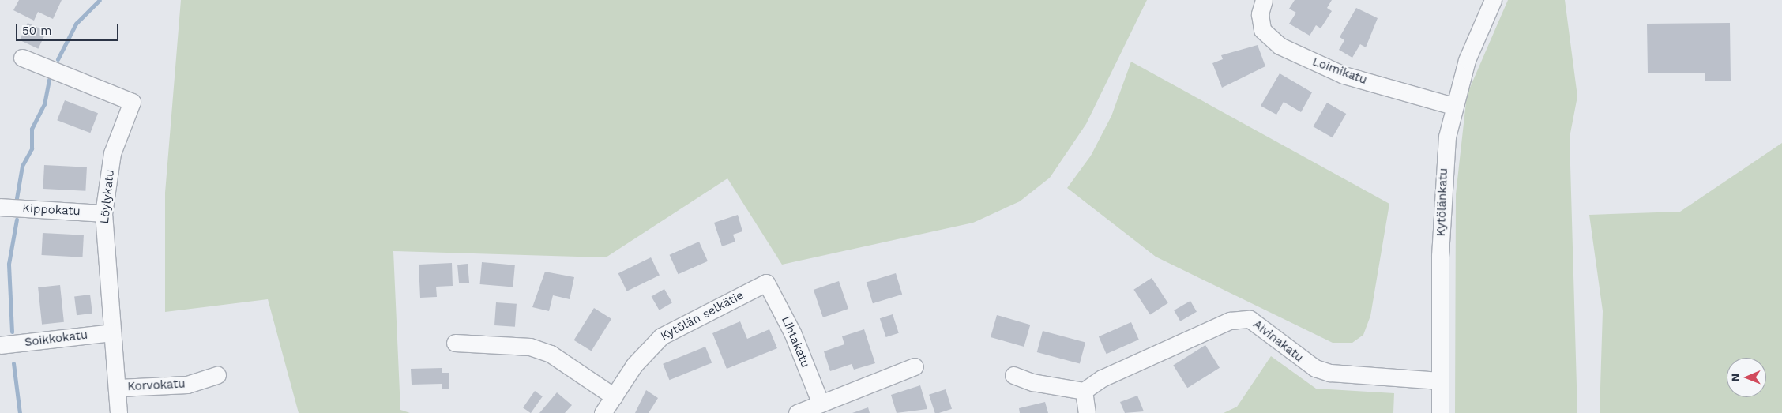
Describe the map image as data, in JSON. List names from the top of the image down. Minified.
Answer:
{"streets":{"street":["Loimikatu","Löylykatu","Kytölänkatu","Kippokatu","Kytölän selkätie","Soikkokatu","Aivinakatu","Lihtakatu","Korvokatu"]},"crossings":[["Loimikatu","Kytölänkatu"],["Löylykatu","Kippokatu"],["Löylykatu","Soikkokatu"],["Löylykatu","Korvokatu"],["Kytölänkatu","Aivinakatu"],["Kytölän selkätie","Lihtakatu"]],"scale_bar":"50 m","north":"left"}
